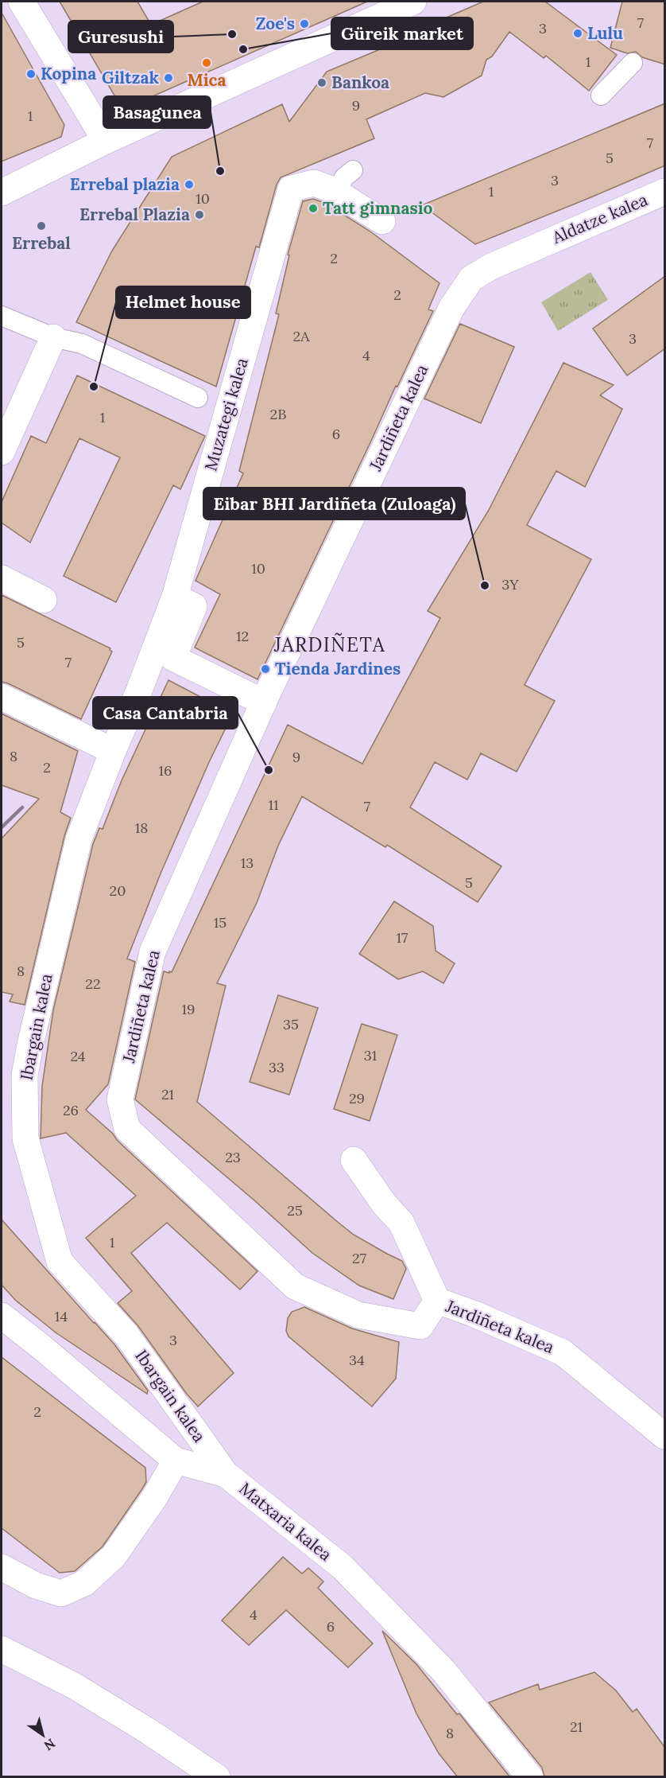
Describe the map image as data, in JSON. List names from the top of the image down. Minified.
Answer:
{"streets":{"main road":["Aldatze kalea","Muzategi kalea","Jardiñeta kalea","Ibargain kalea","Matxaria kalea"]},"crossings":[["Aldatze kalea","Jardiñeta kalea"],["Muzategi kalea","Ibargain kalea"],["Ibargain kalea","Matxaria kalea"]],"districts":["JARDIÑETA"],"places":["Zoe's","Lulu","Guresushi","Güreik market","Mica","Kopina","Giltzak","Bankoa","Basagunea","Errebal plazia","Tatt gimnasio","Errebal Plazia","Errebal","Helmet house","Eibar BHI Jardiñeta (Zuloaga)","Tienda Jardines","Casa Cantabria"],"house_numbers":["7","3","1","9","1","7","5","3","1","10","2","2","2A","3","4","2B","1","6","10","3Y","12","5","7","8","9","2","16","11","7","18","13","5","20","15","17","8","22","19","35","31","24","33","21","29","26","23","25","1","27","14","3","34","2","4","6","21","8"],"north":"bottom right"}
